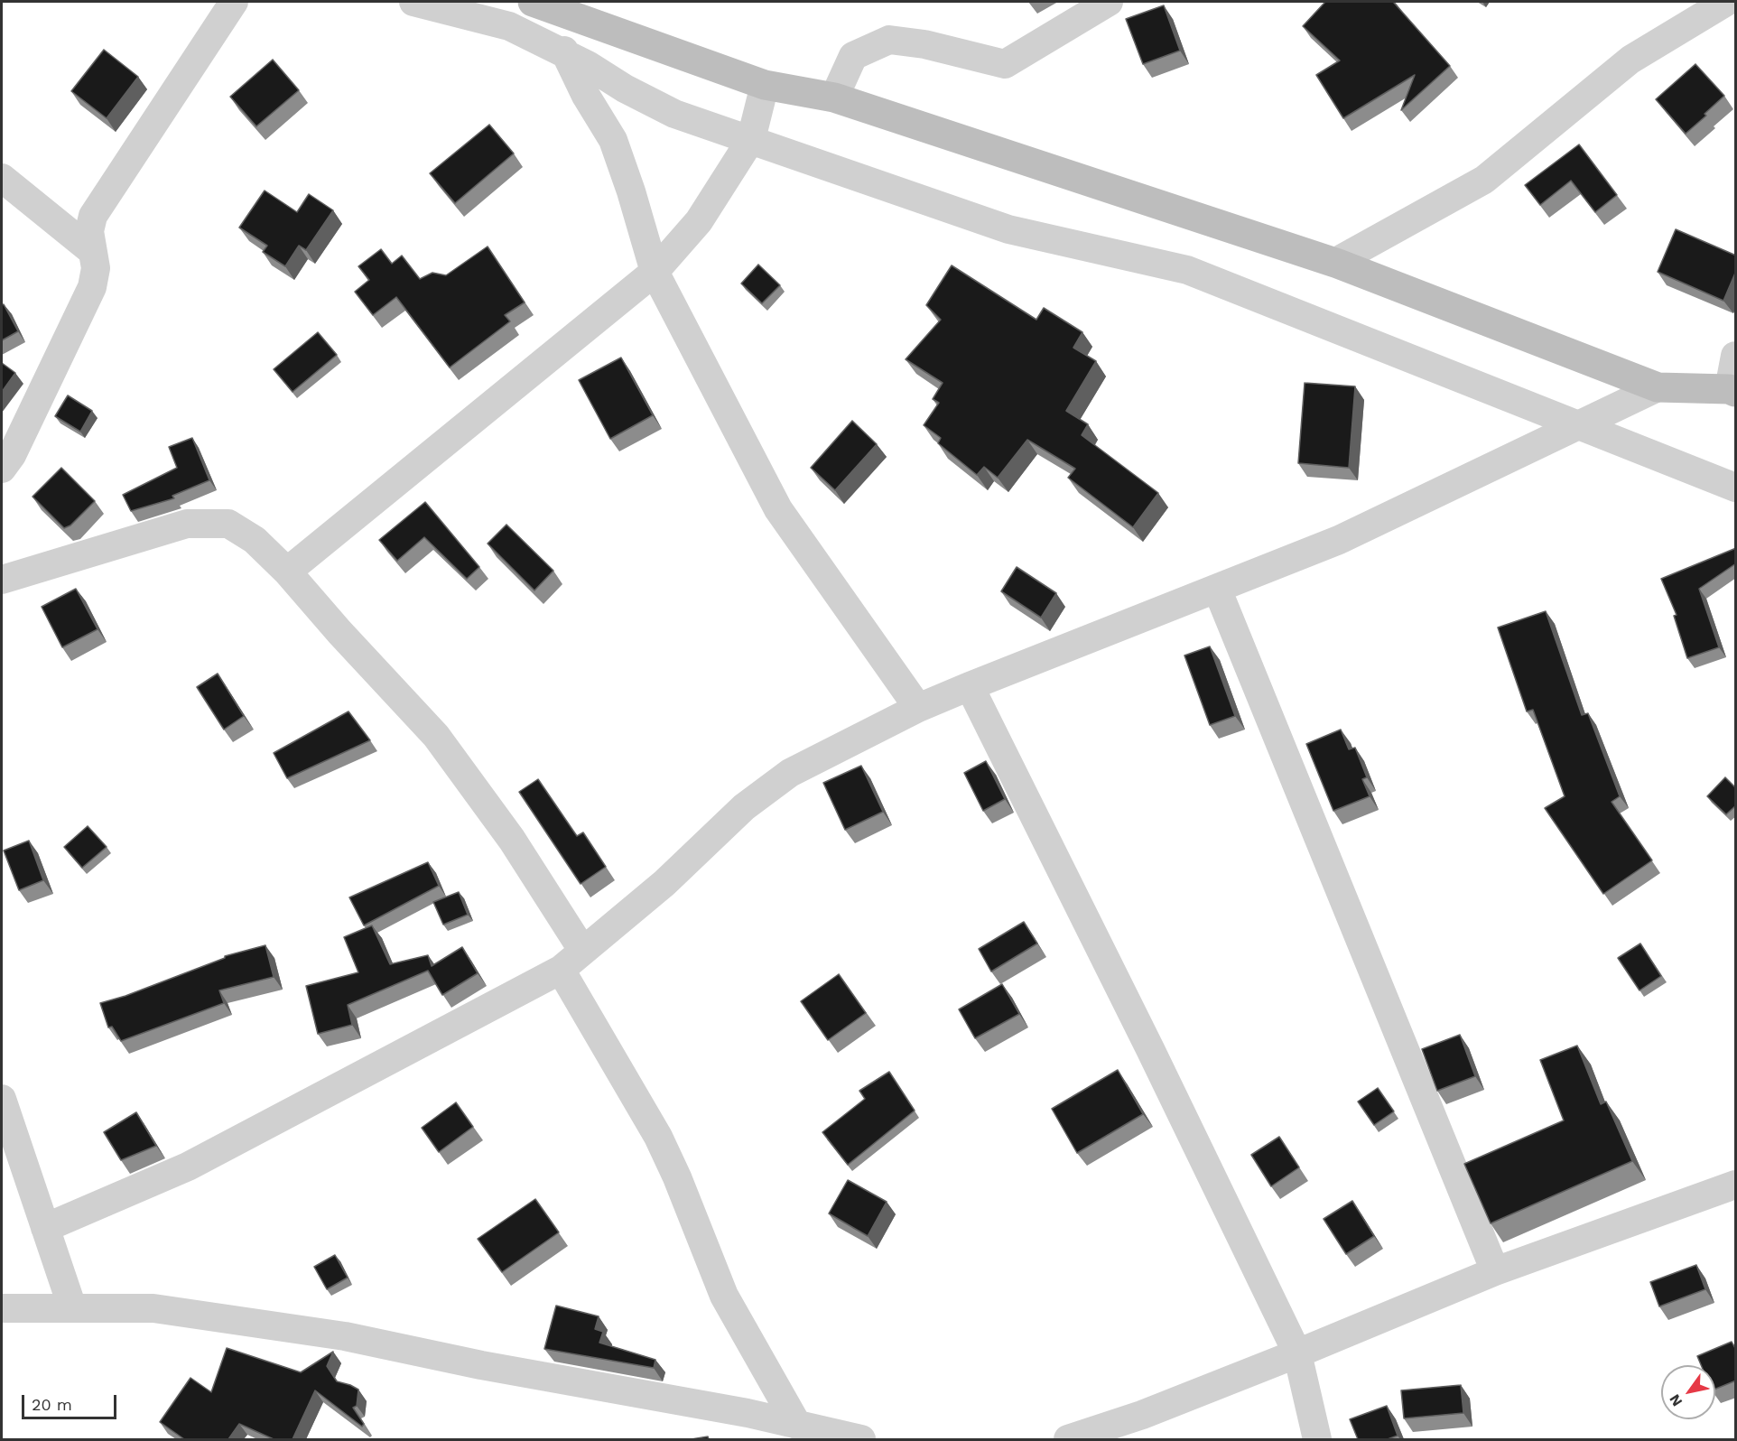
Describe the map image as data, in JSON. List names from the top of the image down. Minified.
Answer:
{"scale_bar":"20 m","north":"bottom left"}
